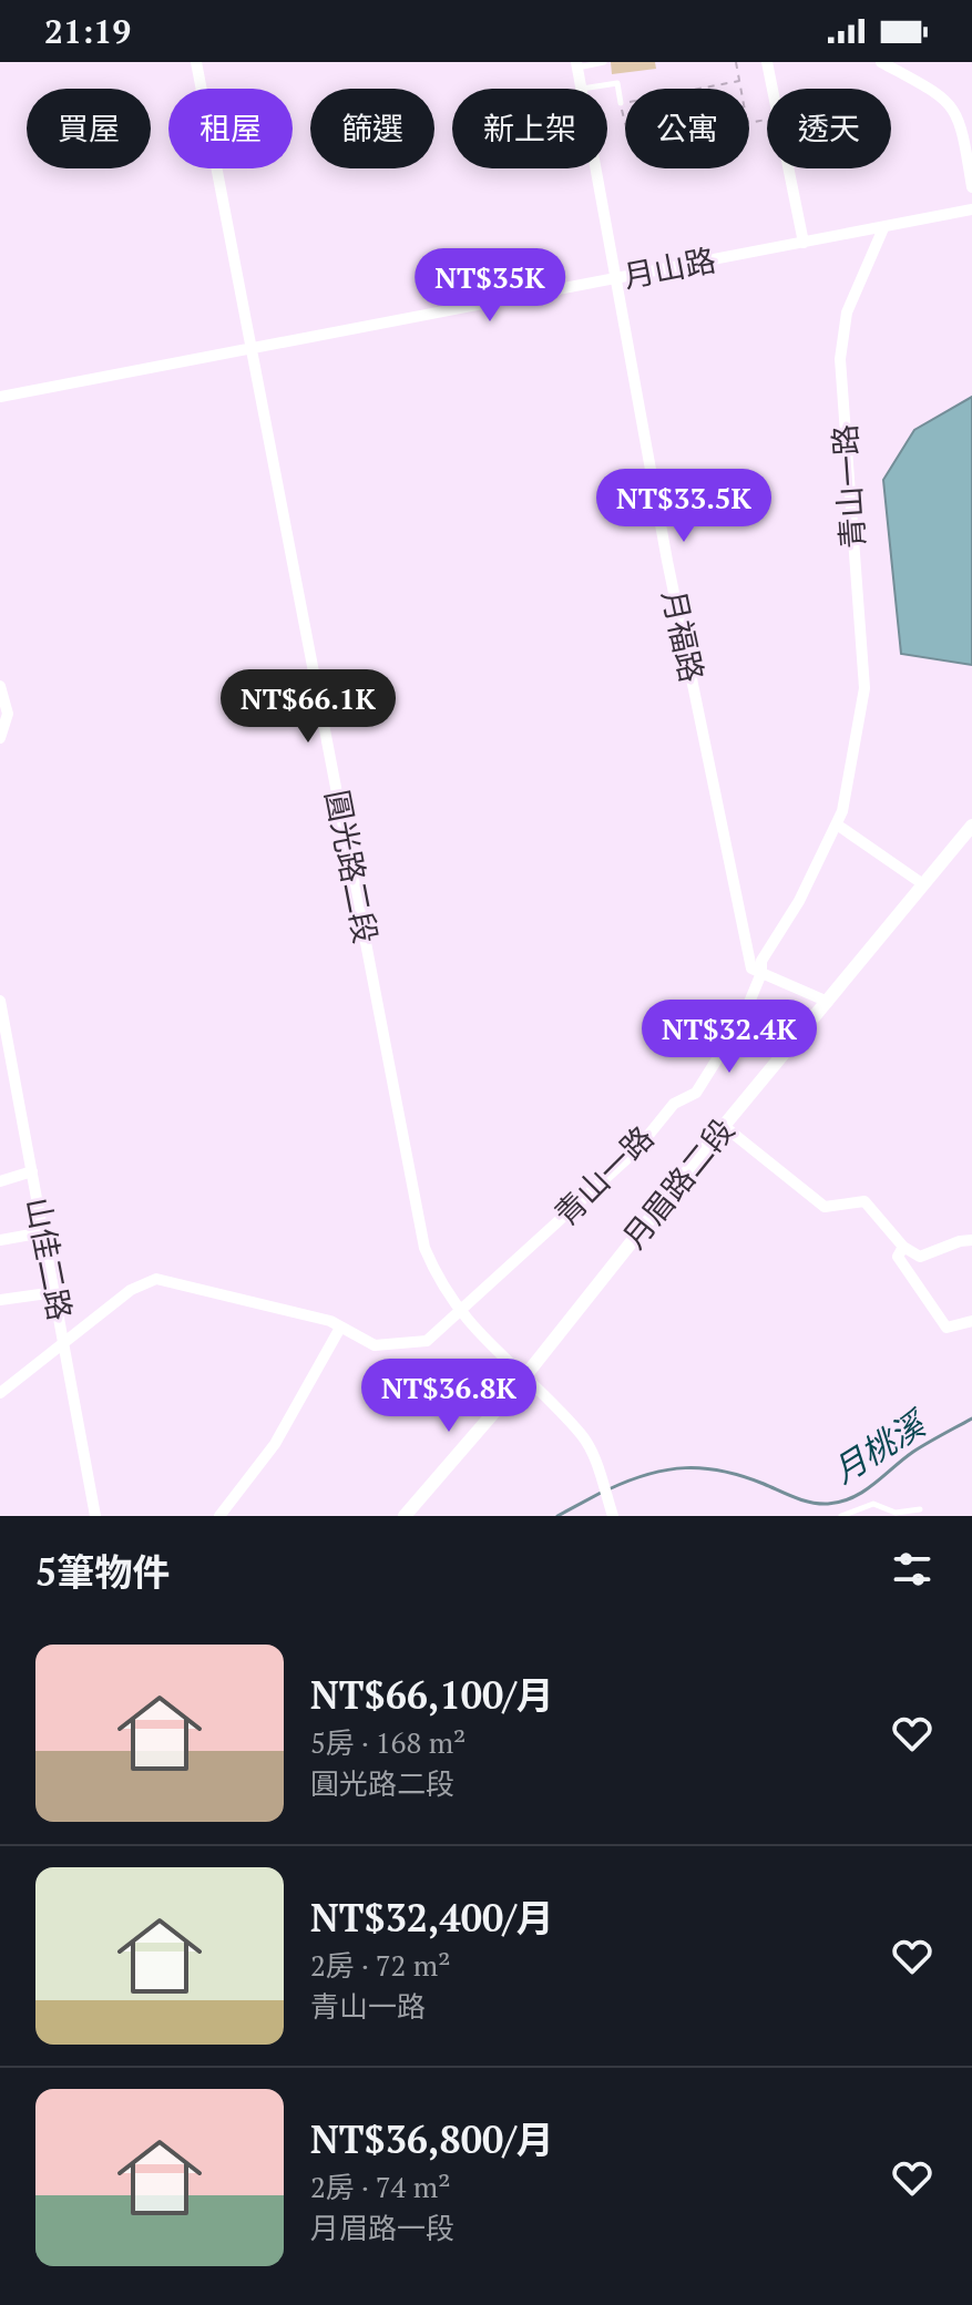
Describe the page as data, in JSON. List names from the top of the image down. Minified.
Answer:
{"streets":{"street":["月山路","青山一路","月福路","圓光路二段","月眉路二段","山佳二路"]},"crossings":[["月山路","青山一路"],["月山路","月福路"],["月山路","圓光路二段"],["青山一路","月福路"],["青山一路","圓光路二段"],["青山一路","山佳二路"],["圓光路二段","月眉路二段"]],"water":["月桃溪"],"page":{"status":"21:19","chip":["買屋","租屋","篩選","新上架","公寓","透天"],"price":["NT$35K","NT$33.5K","NT$66.1K","NT$32.4K","NT$36.8K"],"heading":"5筆物件","list":[{"name":"NT$66,100/月","note":"5房 · 168 m² · 圓光路二段"},{"name":"NT$32,400/月","note":"2房 · 72 m² · 青山一路"},{"name":"NT$36,800/月","note":"2房 · 74 m² · 月眉路一段"}]}}
